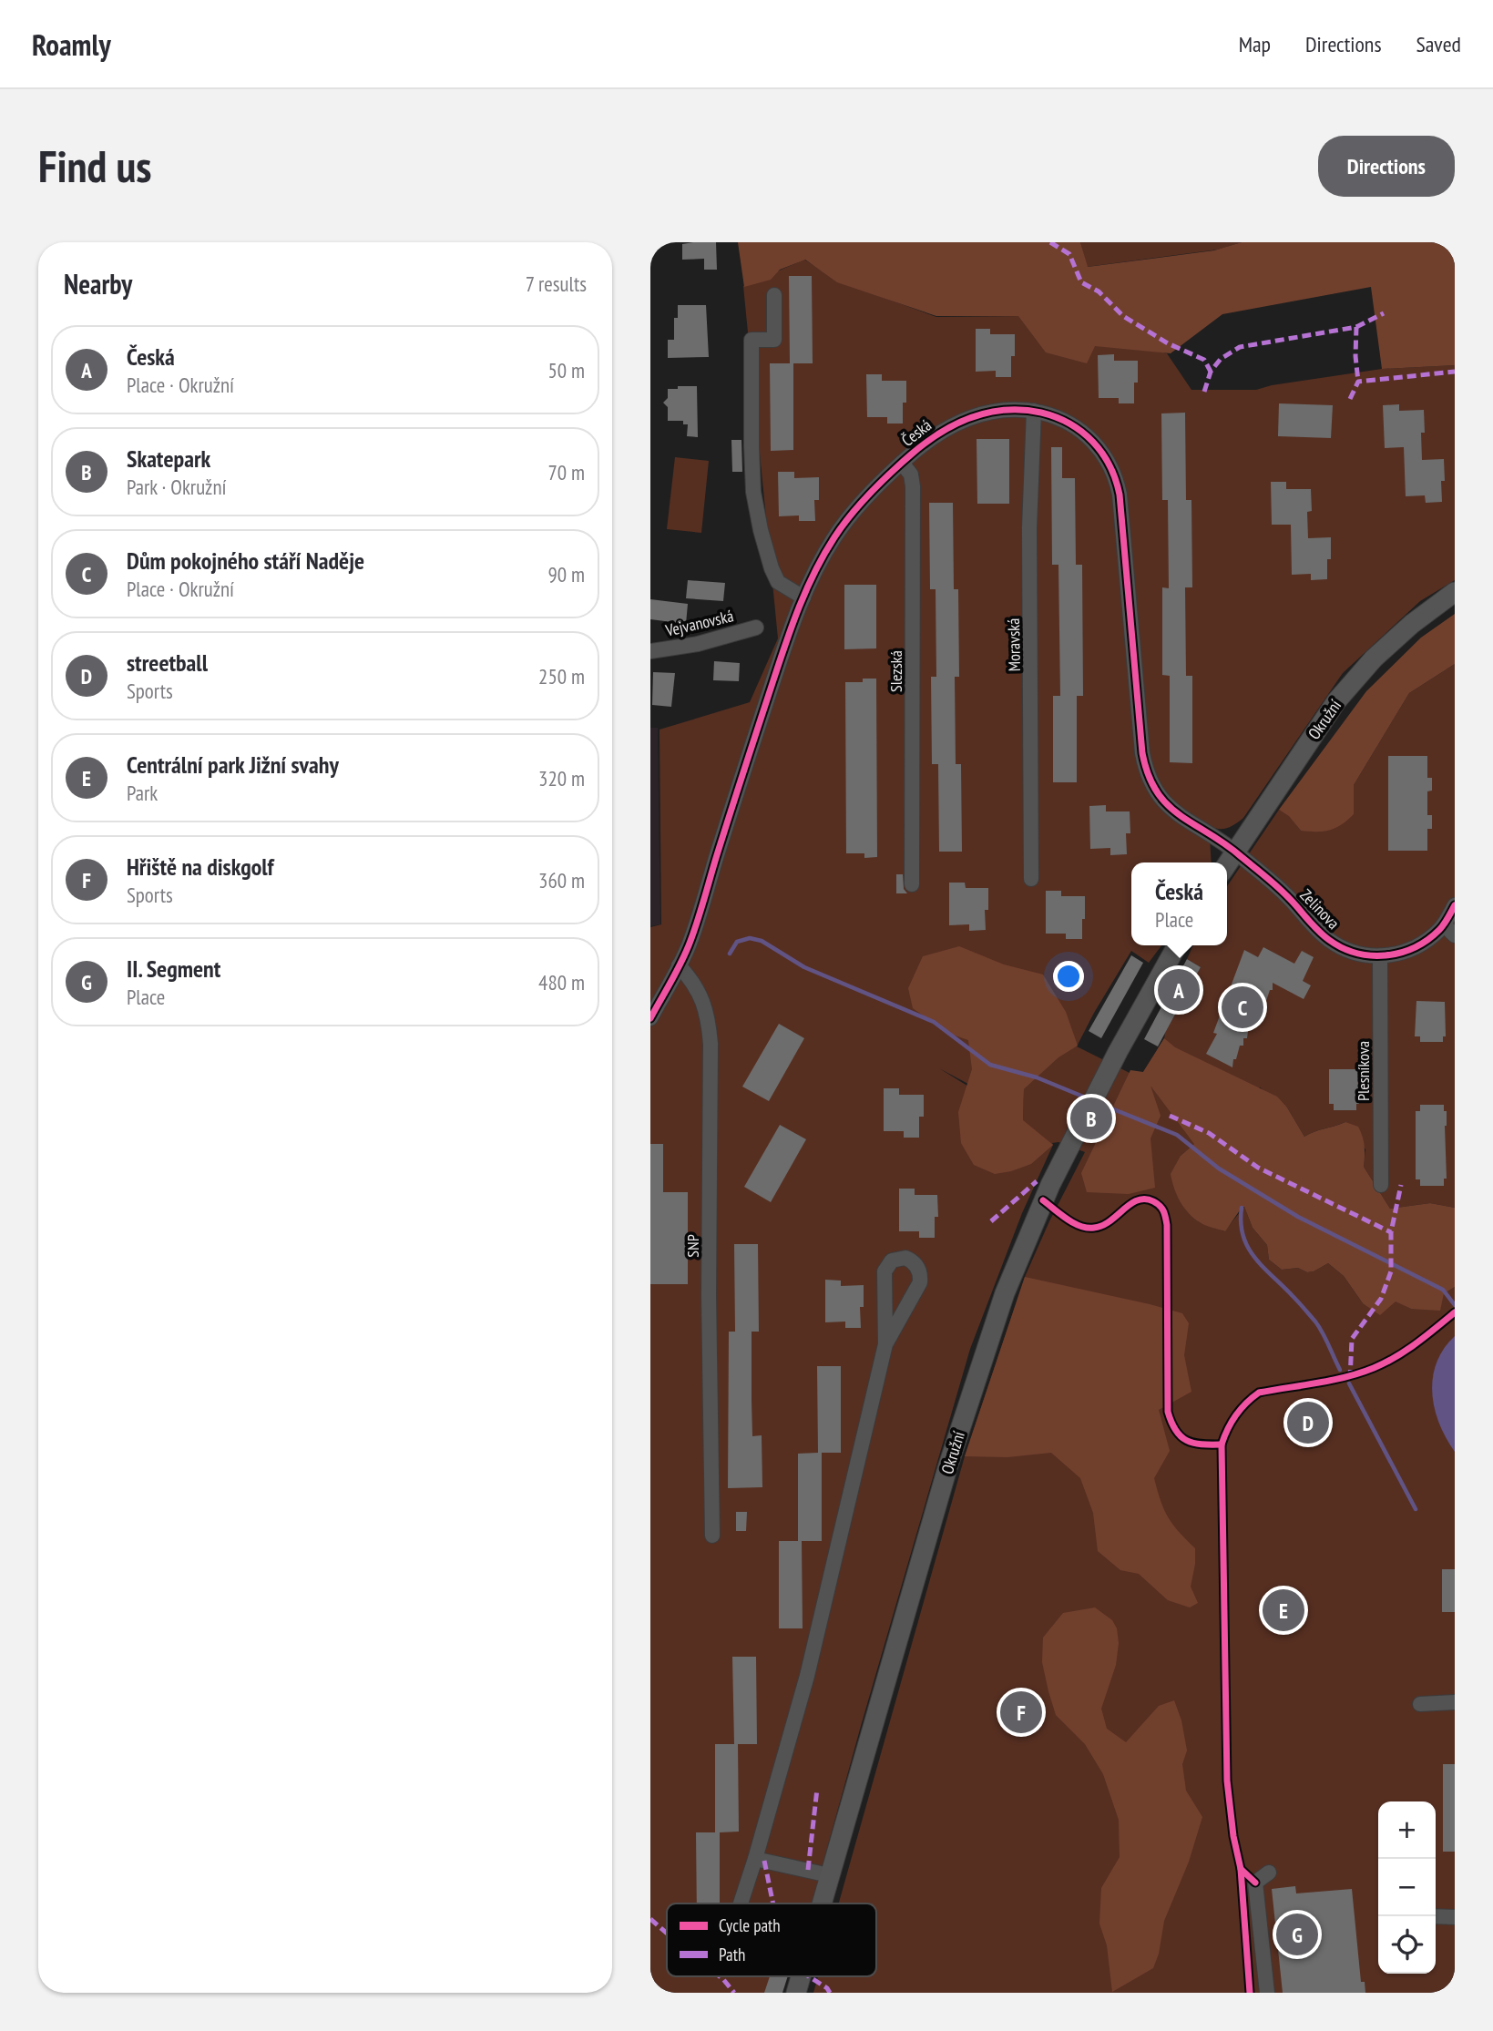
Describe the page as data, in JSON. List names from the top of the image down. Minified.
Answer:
{"streets":{"street":["Česká","Vejvanovská","Moravská","Slezská","Okružní","Zelinova","Plesníkova","SNP"]},"crossings":[["Česká","Moravská"],["Česká","Slezská"],["Česká","Okružní"],["Česká","Zelinova"],["Česká","SNP"],["Okružní","Zelinova"],["Zelinova","Plesníkova"]],"legend":["Cycle path","Path"],"page":{"header":"Roamly","nav":["Map","Directions","Saved"],"buttons":"Directions","title":"Find us","heading":["Nearby","7 results"],"list":[{"mark":"A","name":"Česká","note":"Place · Okružní","value":"50 m"},{"mark":"B","name":"Skatepark","note":"Park · Okružní","value":"70 m"},{"mark":"C","name":"Dům pokojného stáří Naděje","note":"Place · Okružní","value":"90 m"},{"mark":"D","name":"streetball","note":"Sports","value":"250 m"},{"mark":"E","name":"Centrální park Jižní svahy","note":"Park","value":"320 m"},{"mark":"F","name":"Hřiště na diskgolf","note":"Sports","value":"360 m"},{"mark":"G","name":"II. Segment","note":"Place","value":"480 m"}],"popup":["Česká","Place"],"pins":["A","C","B","D","E","F","G"],"map_buttons":["+","−"]}}
